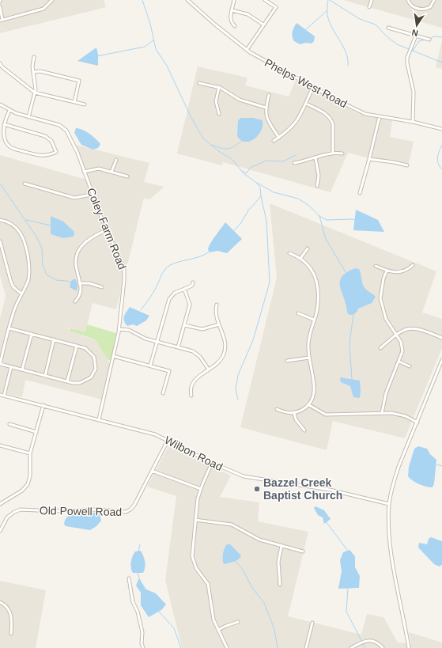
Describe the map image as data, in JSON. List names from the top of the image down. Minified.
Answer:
{"streets":{"street":["Phelps West Road","Coley Farm Road","Wilbon Road","Old Powell Road"]},"crossings":[["Coley Farm Road","Wilbon Road"],["Wilbon Road","Old Powell Road"]],"places":["Bazzel Creek Baptist Church"],"north":"bottom"}
